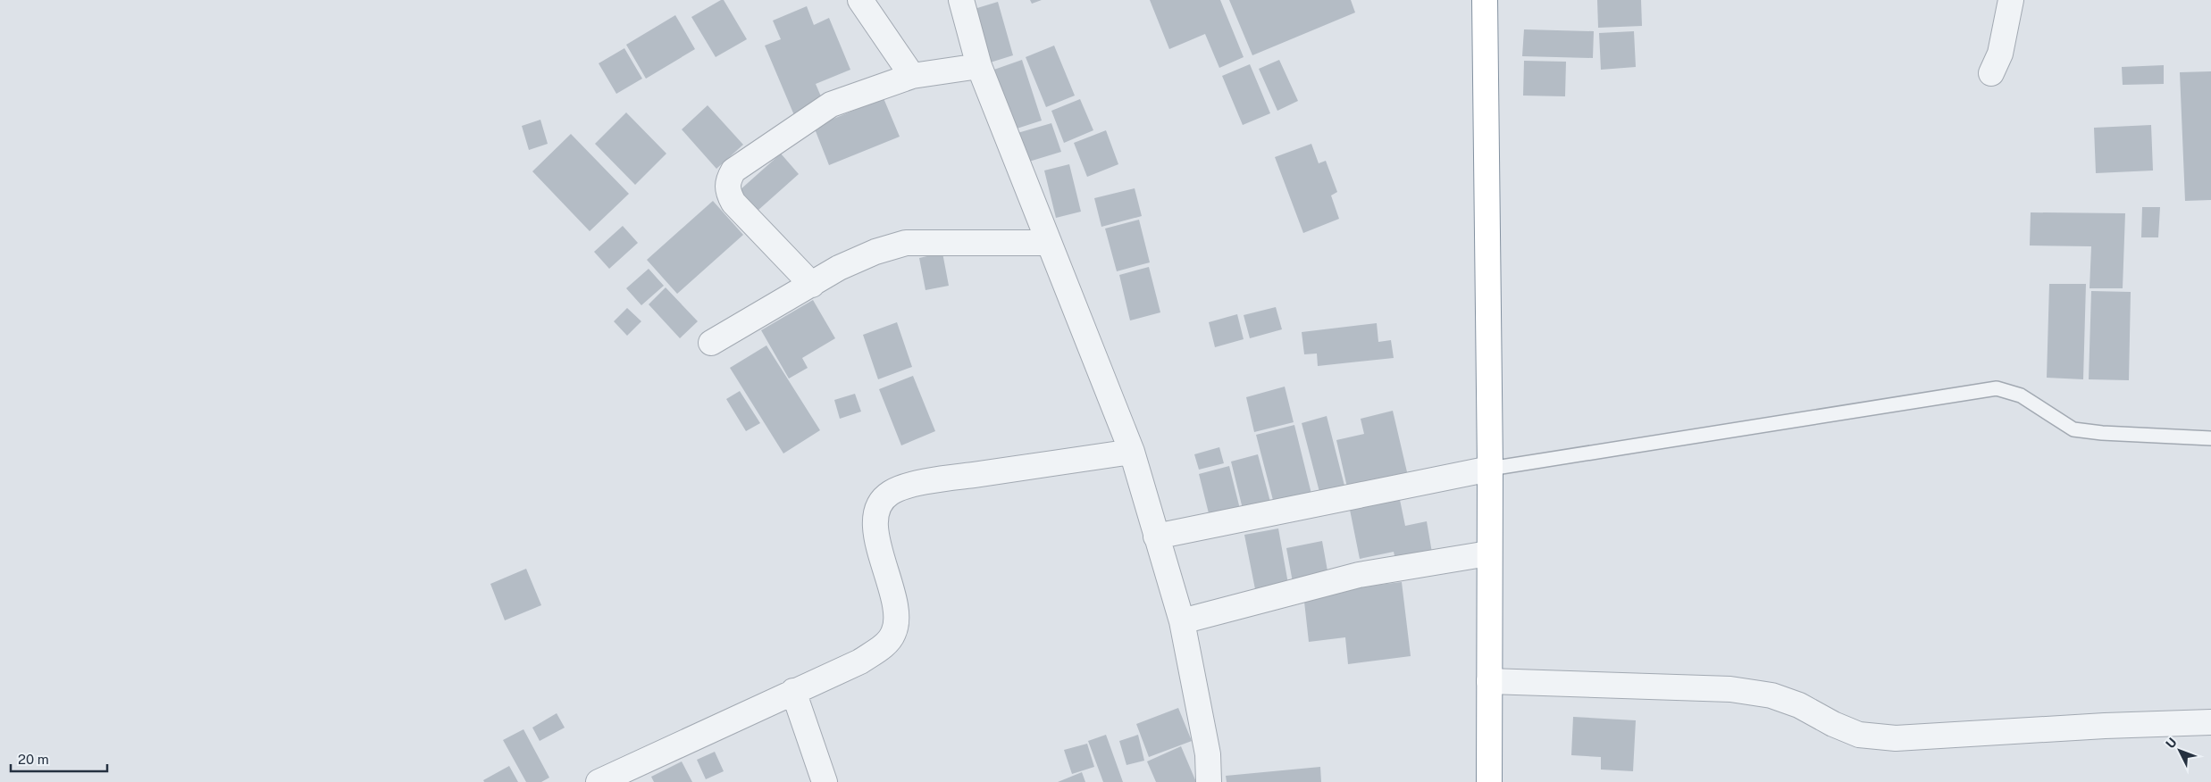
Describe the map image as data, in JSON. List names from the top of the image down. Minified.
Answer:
{"scale_bar":"20 m","north":"top left"}
